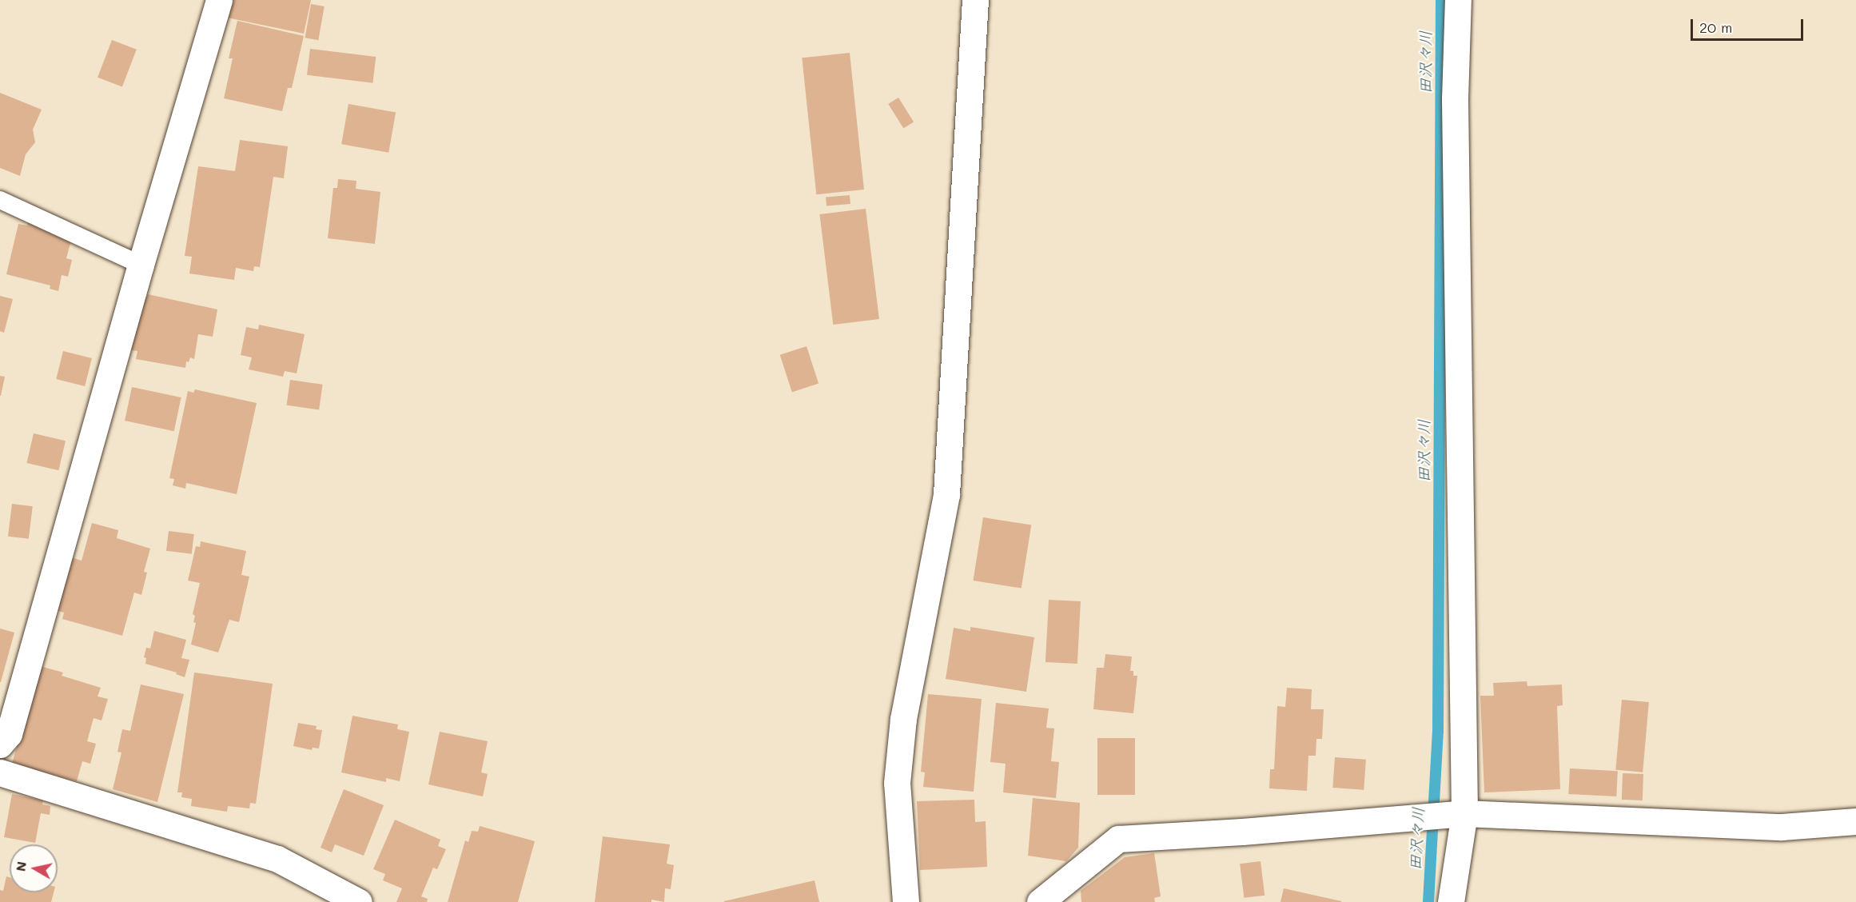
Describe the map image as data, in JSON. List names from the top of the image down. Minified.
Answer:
{"water":["田沢々川"],"scale_bar":"20 m","north":"left"}
